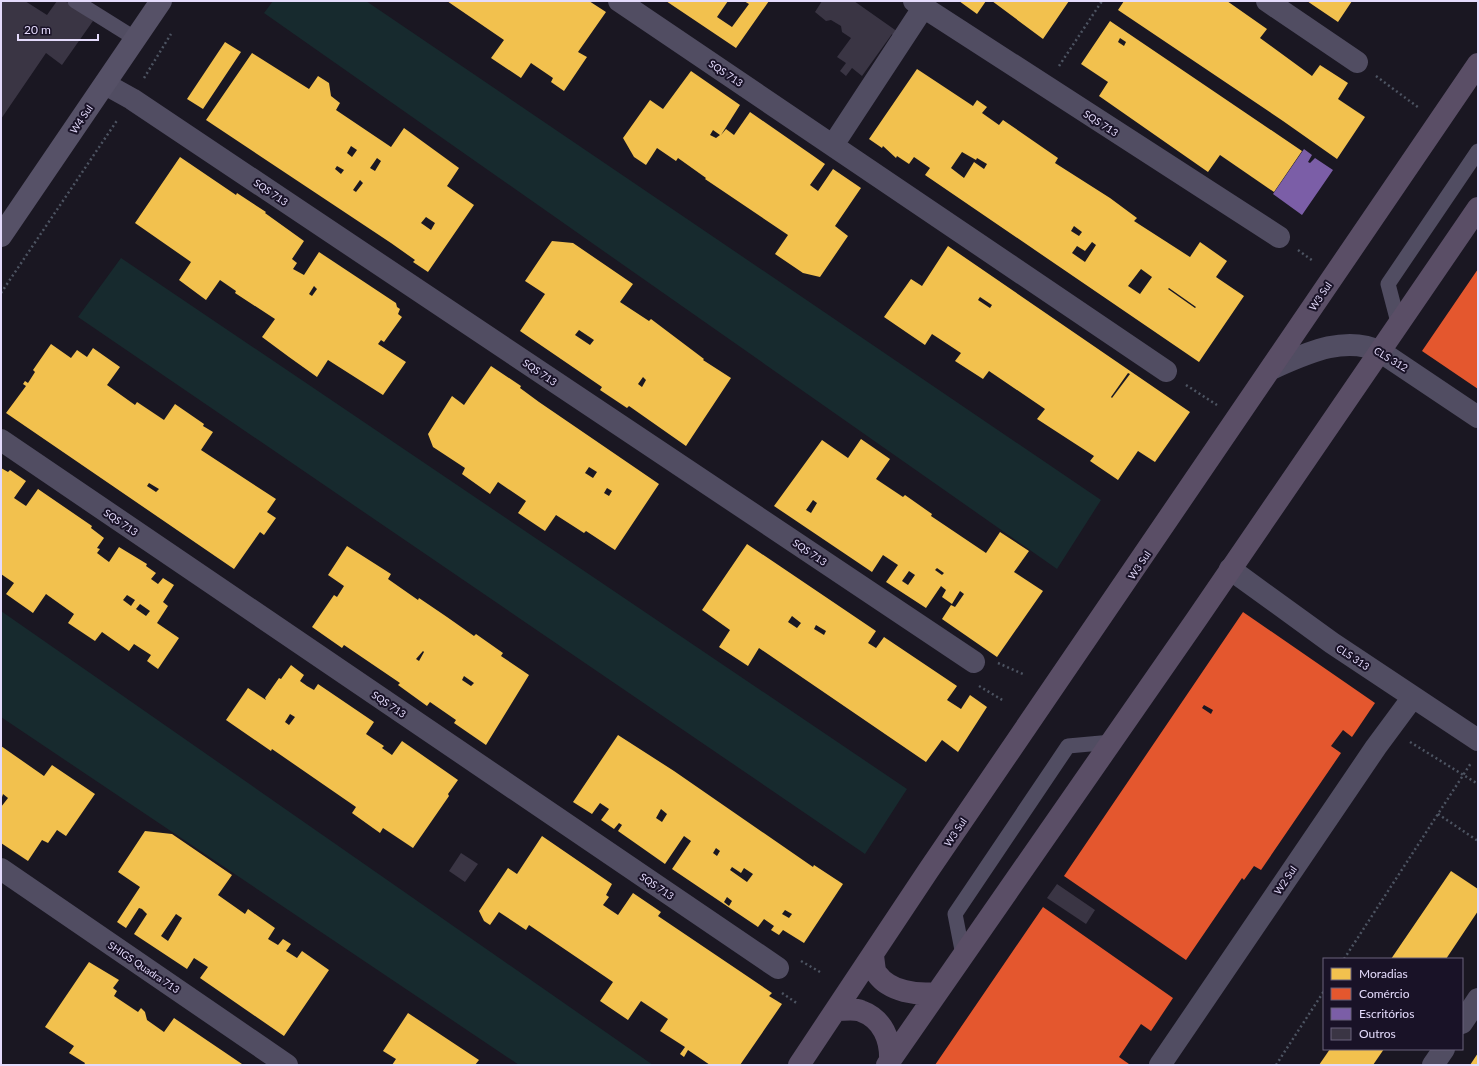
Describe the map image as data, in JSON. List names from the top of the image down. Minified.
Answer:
{"streets":{"main road":["W4 Sul","W3 Sul"],"street":["SQS 713","CLS 312","CLS 313","W2 Sul","SHIGS Quadra 713"]},"crossings":[["SQS 713","W4 Sul"],["W3 Sul","CLS 312"],["CLS 313","W2 Sul"]],"legend":["Moradias","Comércio","Escritórios","Outros"],"scale_bar":"20 m"}
